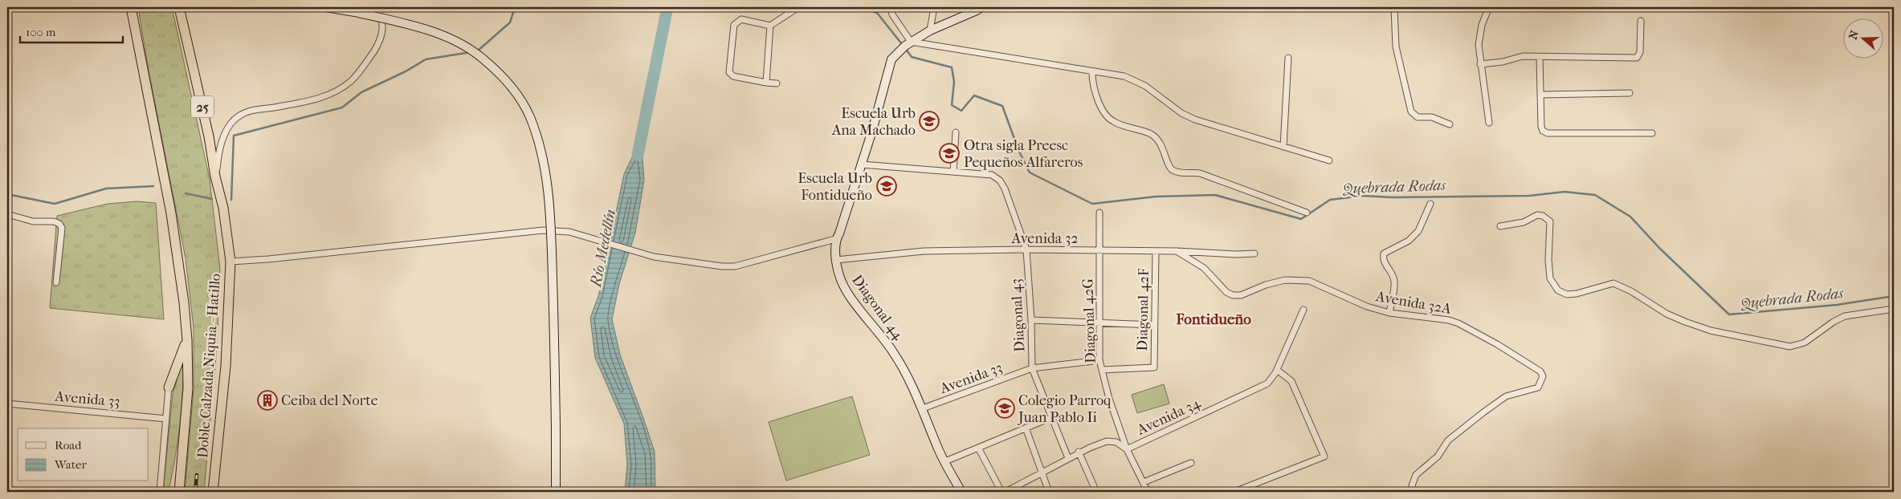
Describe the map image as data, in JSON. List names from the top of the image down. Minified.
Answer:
{"streets":{"highway":["25","Doble Calzada Niquia - Hatillo"],"main road":["Diagonal 44"],"street":["Avenida 32","Avenida 32A","Diagonal 42F","Diagonal 43","Diagonal 42G","Avenida 33","Avenida 34"]},"crossings":[["Avenida 32","Avenida 32A"],["Avenida 32","Diagonal 44"],["Avenida 32","Diagonal 42F"],["Avenida 32","Diagonal 43"],["Avenida 32","Diagonal 42G"],["Diagonal 44","Avenida 33"],["Diagonal 42F","Diagonal 42G"],["Diagonal 43","Avenida 33"],["Diagonal 43","Avenida 34"],["Diagonal 42G","Avenida 33"],["Diagonal 42G","Avenida 34"]],"districts":["Fontidueño"],"water":["Quebrada Rodas","Río Medellín"],"places":{"school or university":["Escuela Urb Ana Machado","Otra sigla Preesc Pequeños Alfareros","Escuela Urb Fontidueño","Colegio Parroq Juan Pablo Ii"],"building":["Ceiba del Norte"]},"legend":["Road","Water"],"scale_bar":"100 m","north":"left"}
